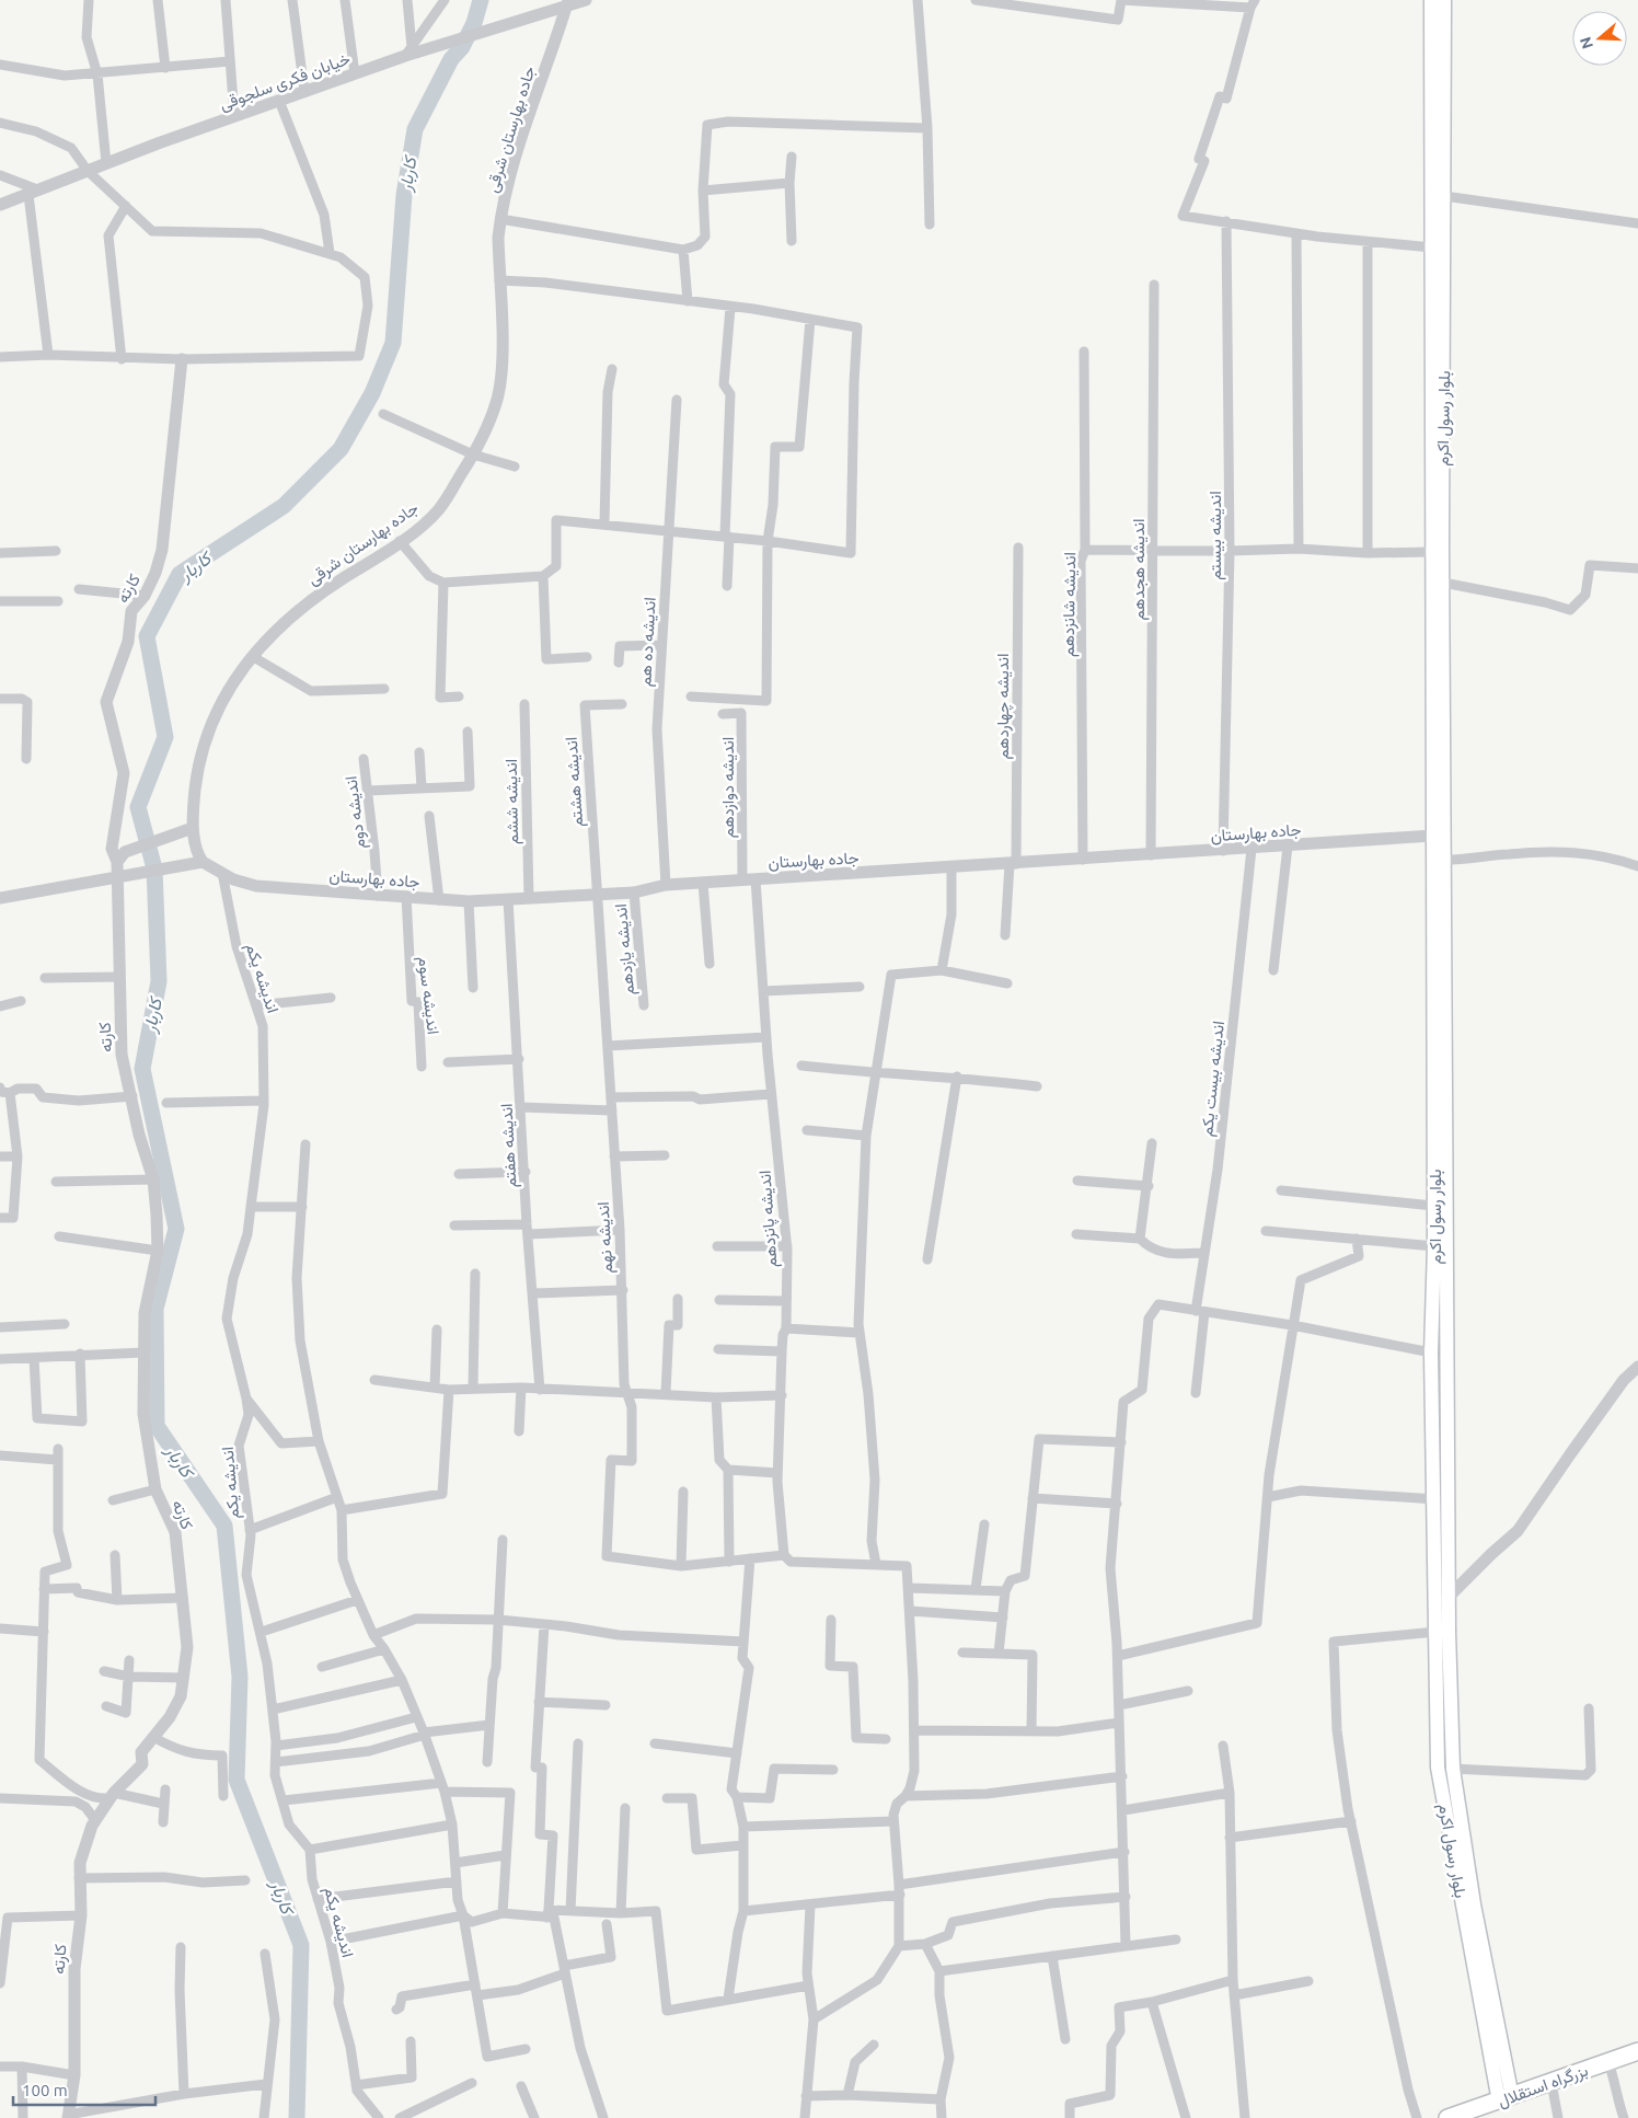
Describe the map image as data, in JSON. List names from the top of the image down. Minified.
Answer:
{"streets":{"highway":["بزرگراه استقلال"],"main road":["بلوار رسول اکرم"],"street":["خیابان فکری سلجوقی","جاده بهارستان شرقی","اندیشه بیستم","اندیشه هجدهم","کارته","اندیشه شانزدهم","اندیشه ده هم","اندیشه چهاردهم","اندیشه هشتم","اندیشه دوازدهم","اندیشه ششم","اندیشه دوم","جاده بهارستان","اندیشه یازدهم","اندیشه یکم","اندیشه سوم","اندیشه بیست یکم","اندیشه هفتم","اندیشه پانزدهم","اندیشه نهم"]},"crossings":[["خیابان فکری سلجوقی","جاده بهارستان شرقی"],["بلوار رسول اکرم","جاده بهارستان"],["بلوار رسول اکرم","بزرگراه استقلال"],["اندیشه بیستم","جاده بهارستان"],["اندیشه هجدهم","جاده بهارستان"],["اندیشه شانزدهم","جاده بهارستان"],["اندیشه ده هم","جاده بهارستان"],["اندیشه چهاردهم","جاده بهارستان"],["اندیشه هشتم","جاده بهارستان"],["اندیشه هشتم","اندیشه نهم"],["اندیشه دوازدهم","جاده بهارستان"],["اندیشه ششم","جاده بهارستان"],["اندیشه دوم","جاده بهارستان"],["جاده بهارستان","اندیشه یازدهم"],["جاده بهارستان","اندیشه یکم"],["جاده بهارستان","اندیشه سوم"],["جاده بهارستان","اندیشه بیست یکم"],["جاده بهارستان","اندیشه هفتم"],["جاده بهارستان","اندیشه پانزدهم"],["جاده بهارستان","اندیشه نهم"]],"water":["کاربار"],"scale_bar":"100 m","north":"left"}
